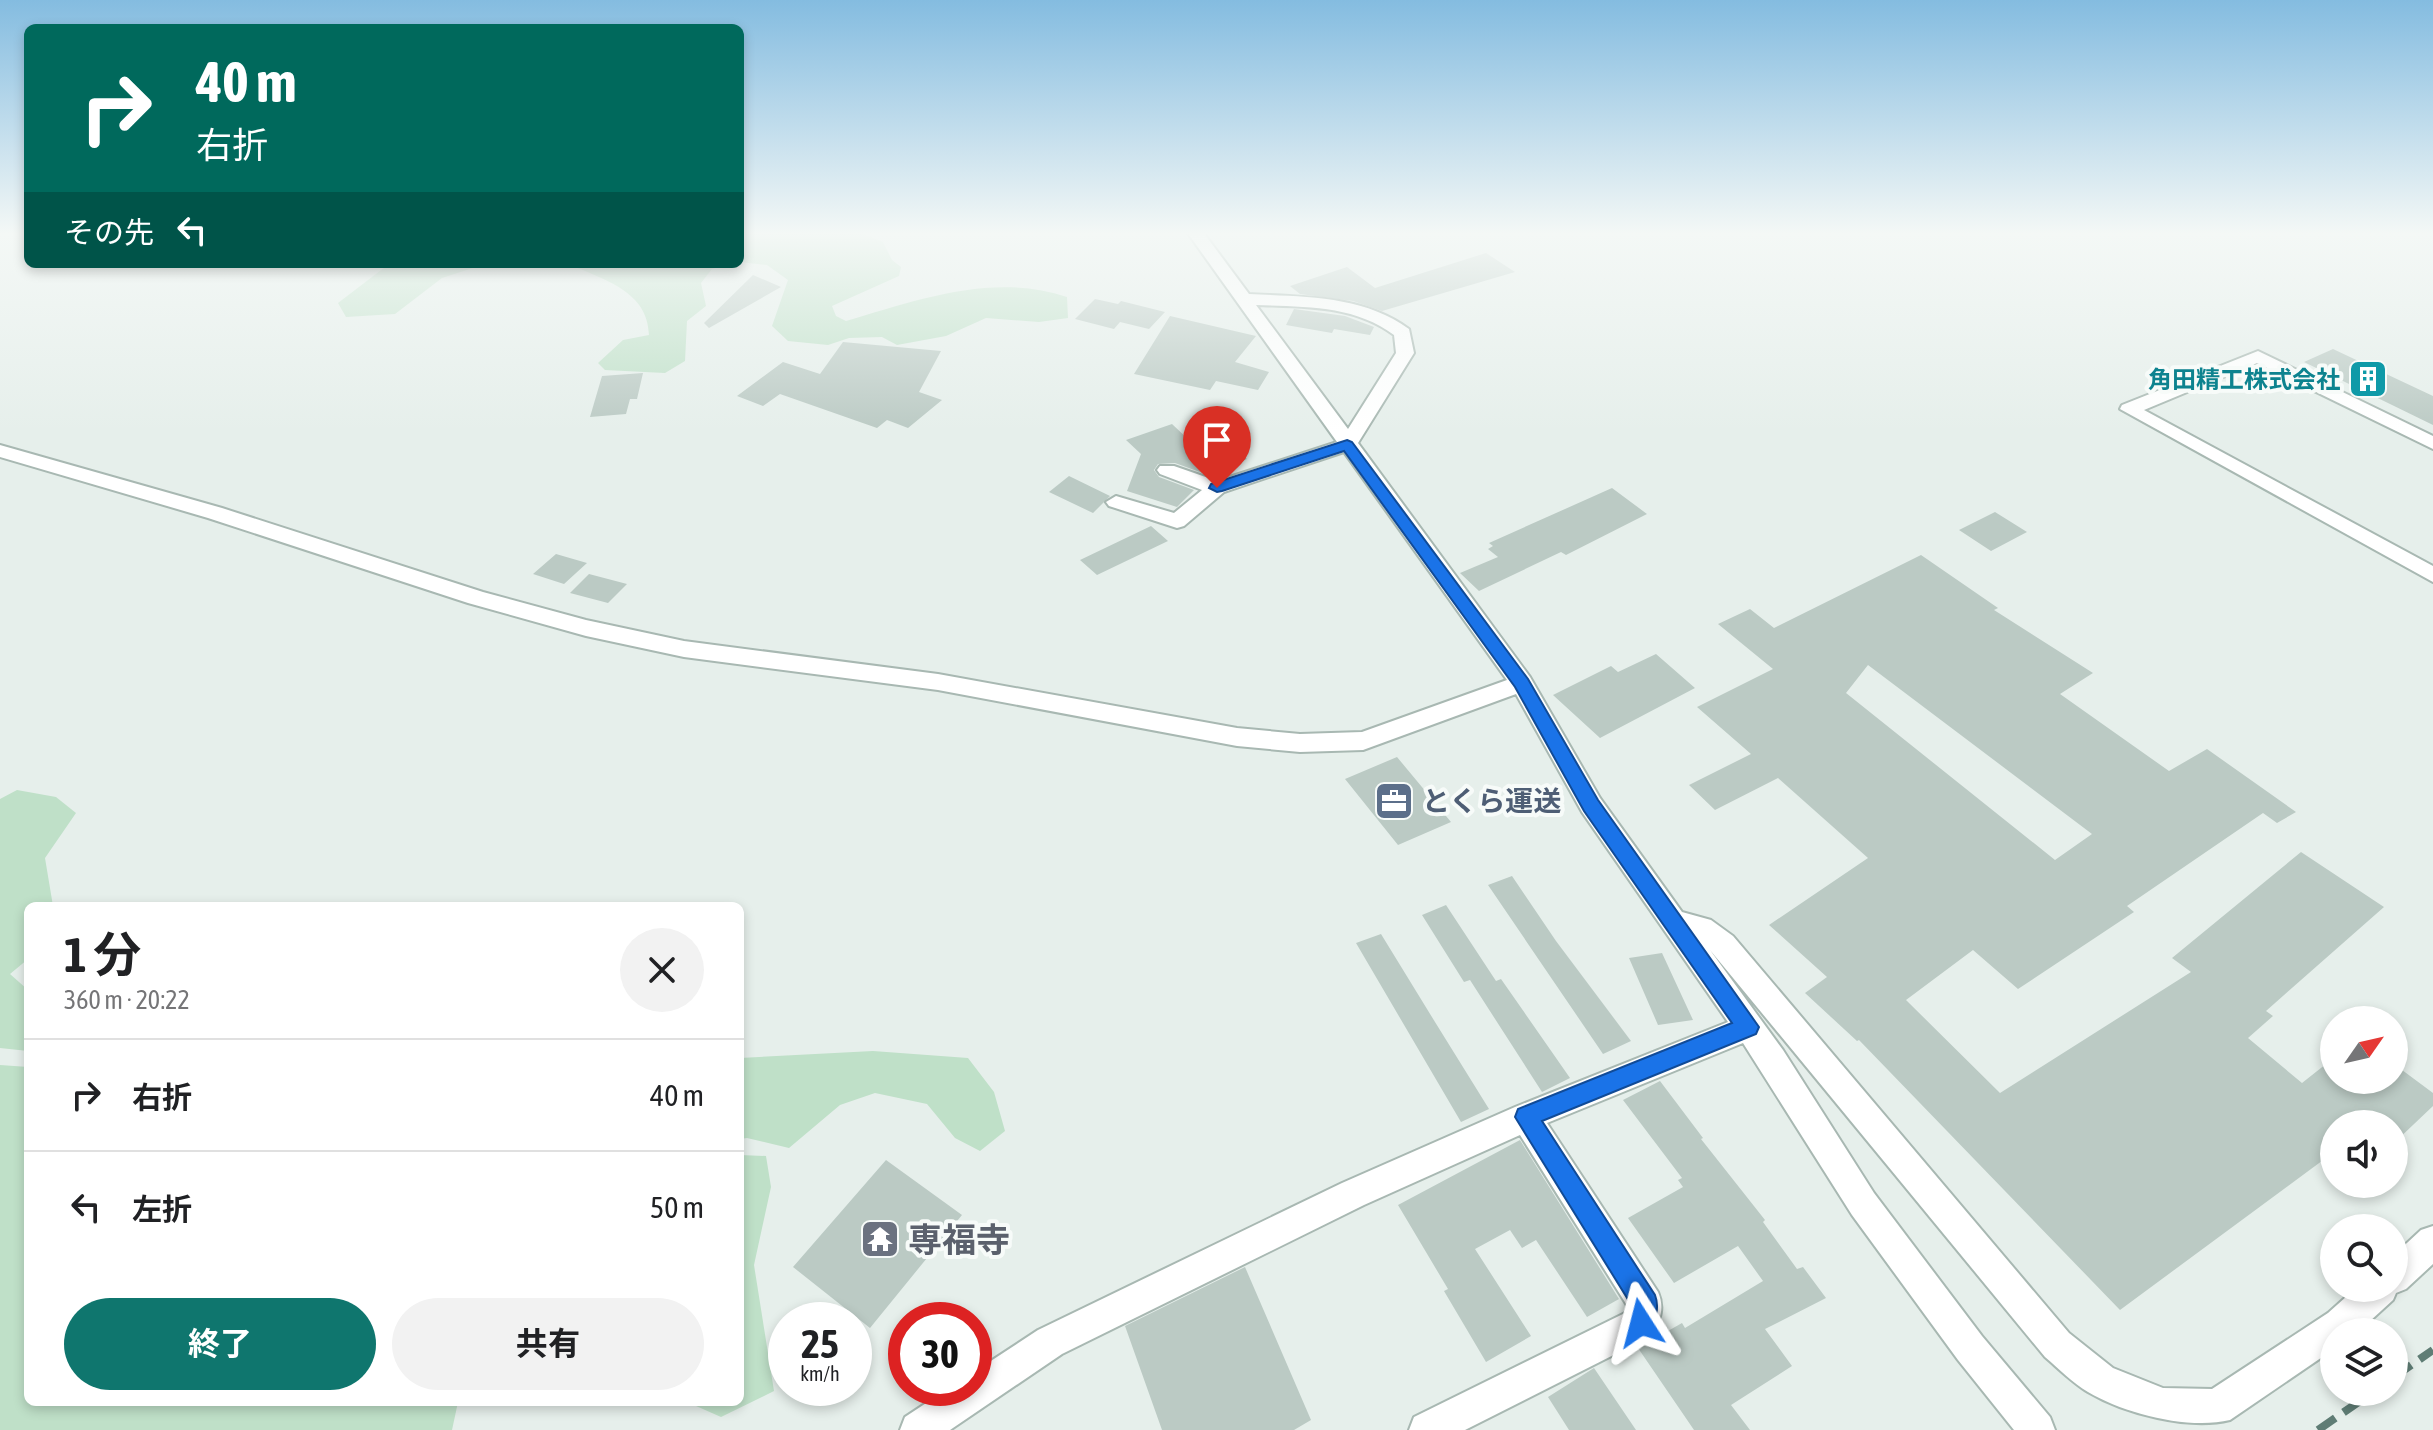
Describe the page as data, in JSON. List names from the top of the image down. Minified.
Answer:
{"places":{"building":["角田精工株式会社"],"office":["とくら運送"],"temple":["専福寺"]},"north":"top right","page":{"turn":["40 m","右折"],"then":"その先","heading":["1 分","360 m · 20:22"],"list":[{"name":"右折","value":"40 m"},{"name":"左折","value":"50 m"}],"buttons":["終了","共有"],"speed":"25 km/h","limit":"30"}}
